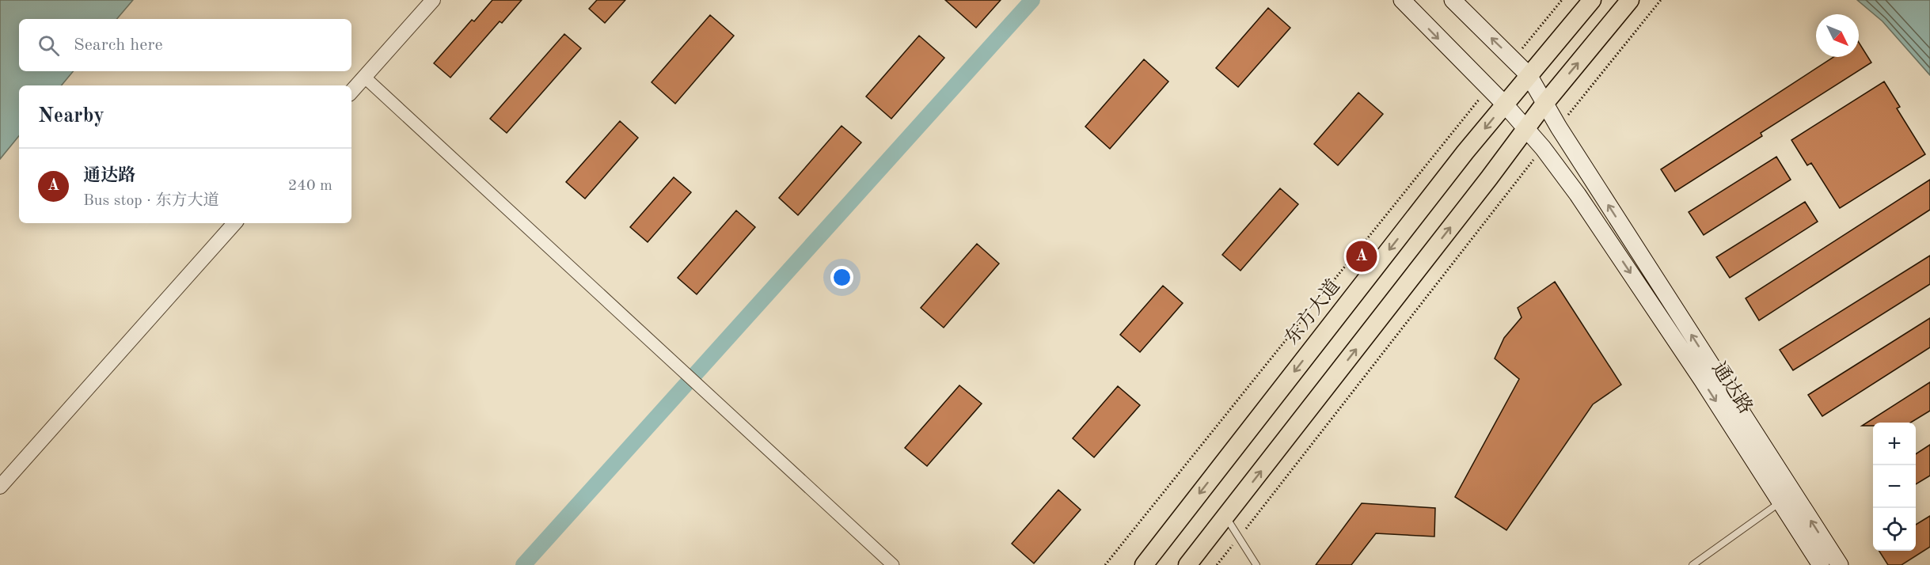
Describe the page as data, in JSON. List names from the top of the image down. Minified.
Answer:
{"streets":{"main road":["东方大道","通达路"]},"crossings":[["东方大道","通达路"]],"north":"bottom right","page":{"search":"Search here","heading":"Nearby","list":[{"mark":"A","name":"通达路","note":"Bus stop · 东方大道","value":"240 m"}],"pins":"A","map_buttons":["+","−"]}}
